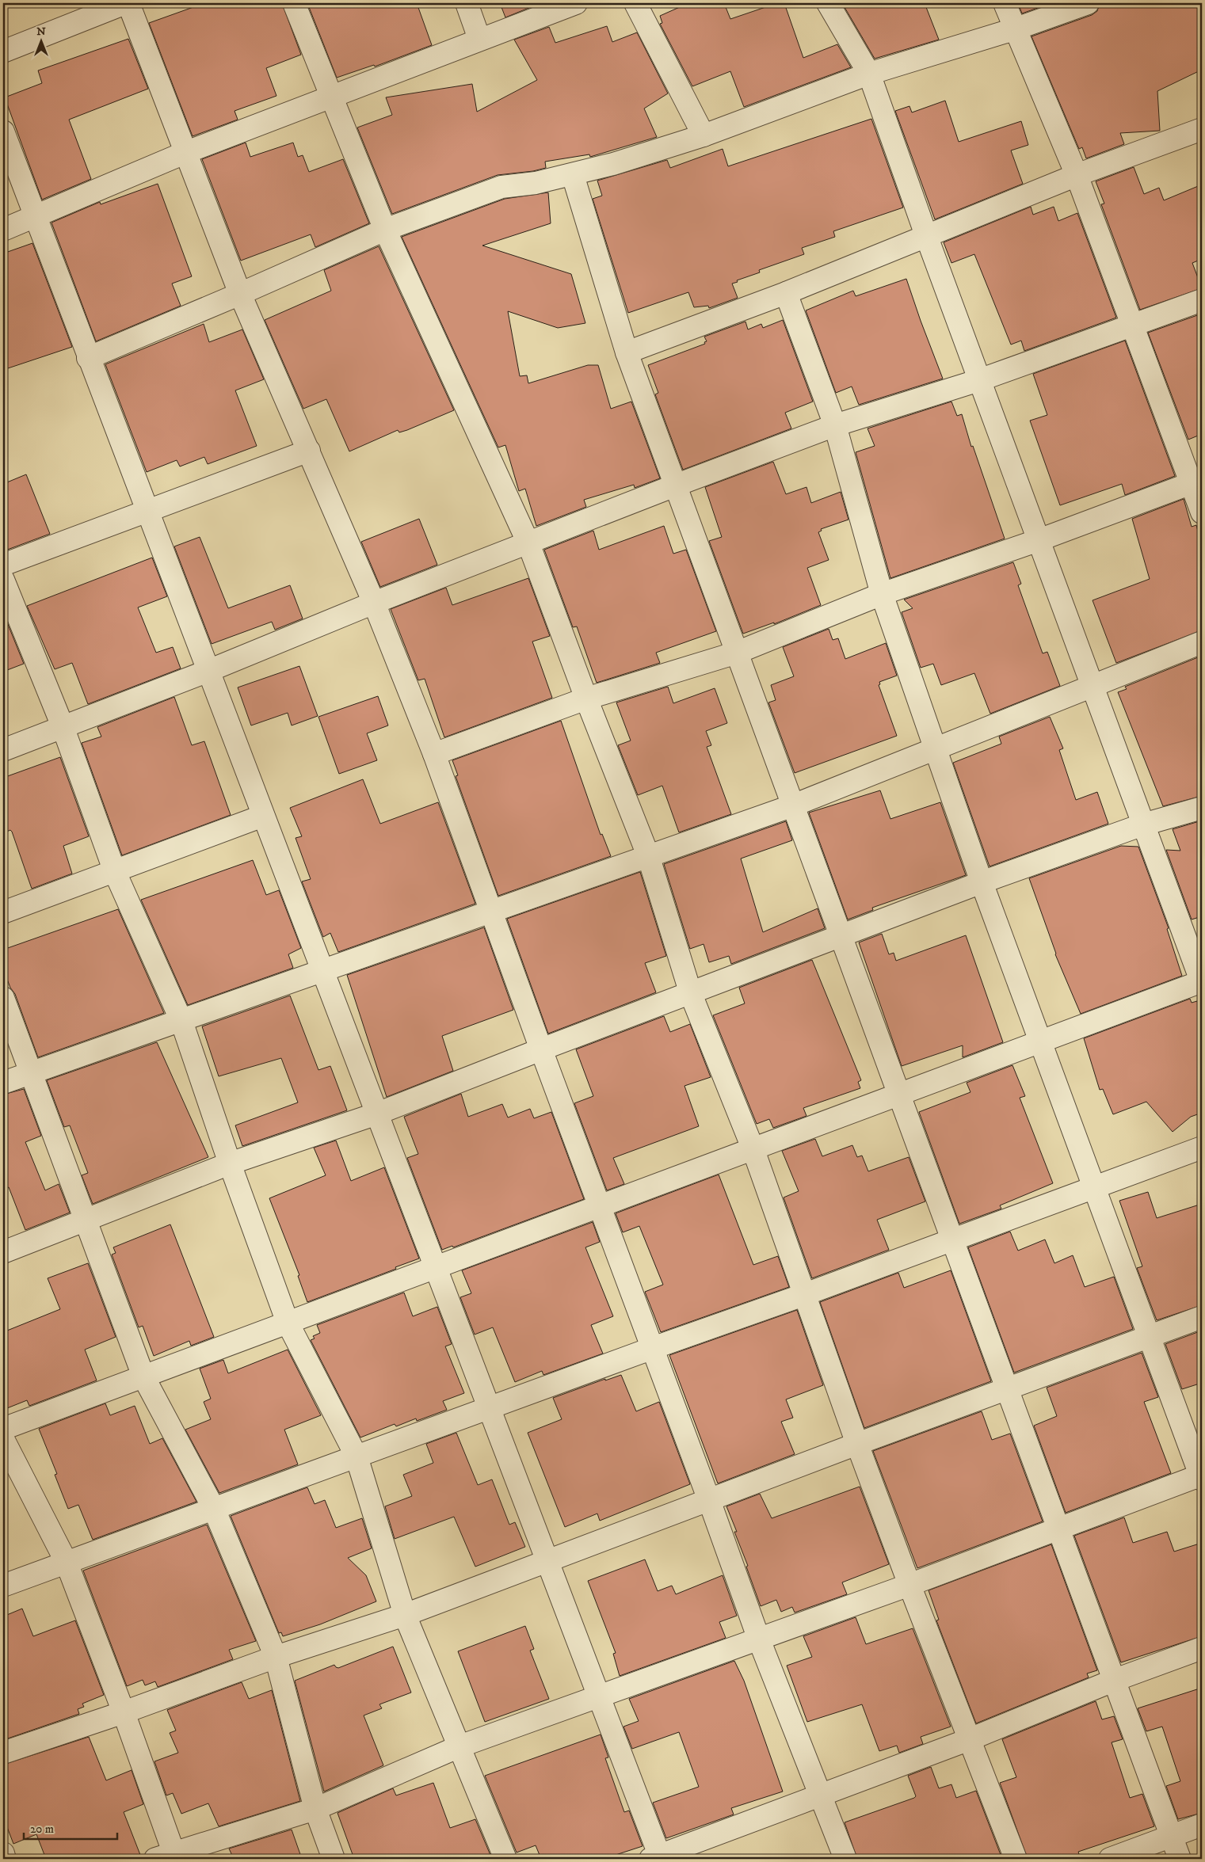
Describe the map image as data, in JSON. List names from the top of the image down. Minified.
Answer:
{"scale_bar":"20 m","north":"top"}
